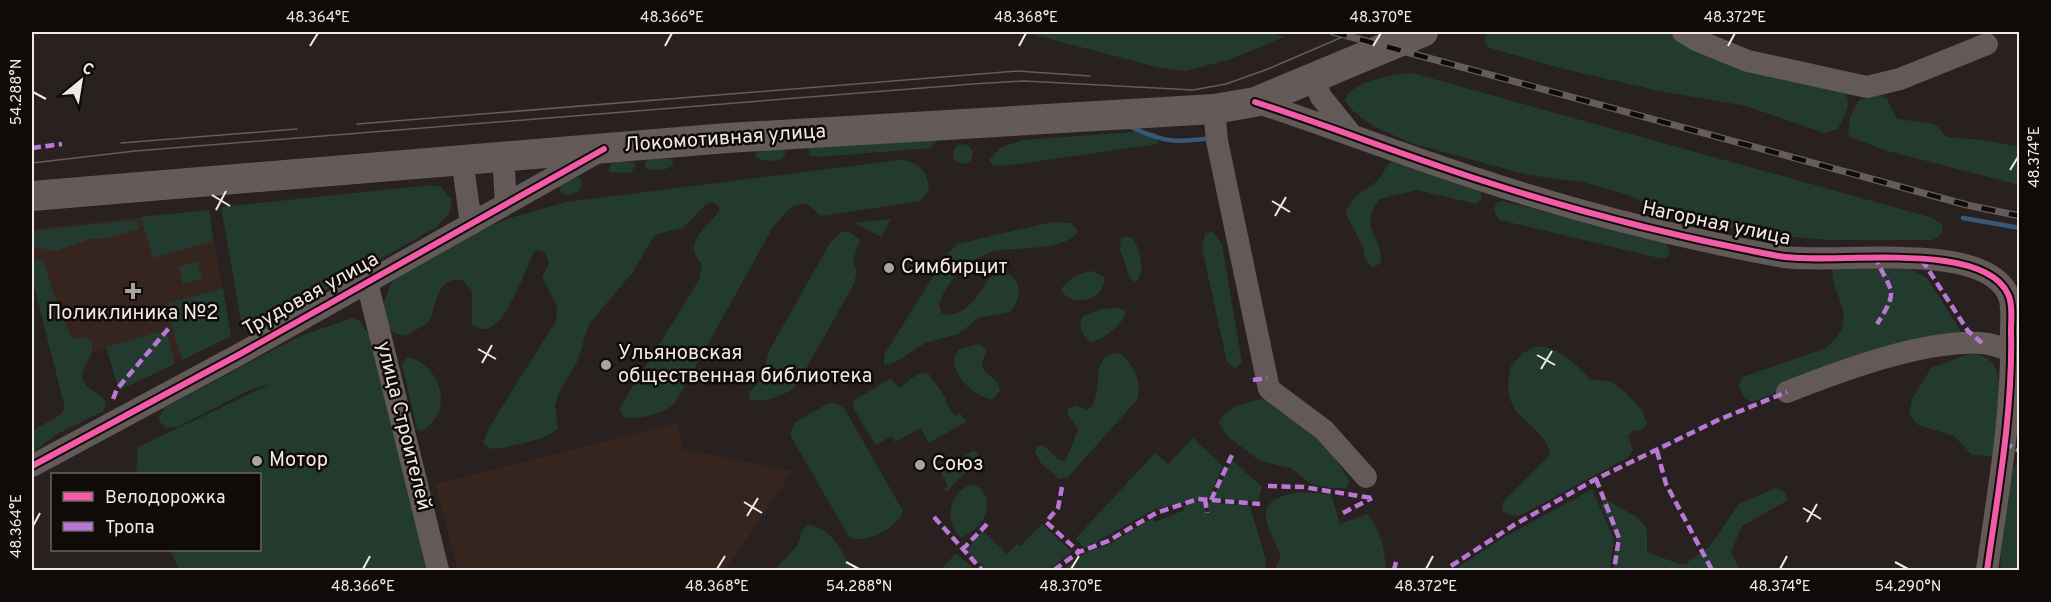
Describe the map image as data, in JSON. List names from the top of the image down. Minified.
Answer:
{"streets":{"main road":["Локомотивная улица"],"street":["Нагорная улица","Трудовая улица","улица Строителей"]},"crossings":[["Локомотивная улица","Нагорная улица"],["Локомотивная улица","Трудовая улица"],["Трудовая улица","улица Строителей"]],"places":{"other":["Симбирцит","Ульяновская общественная библиотека","Мотор","Союз"],"health":["Поликлиника №2"]},"legend":["Велодорожка","Тропа"],"north":"top right","coordinates":["48.364°E","48.366°E","48.368°E","48.370°E","48.372°E","54.288°N","48.374°E","54.290°N"]}
